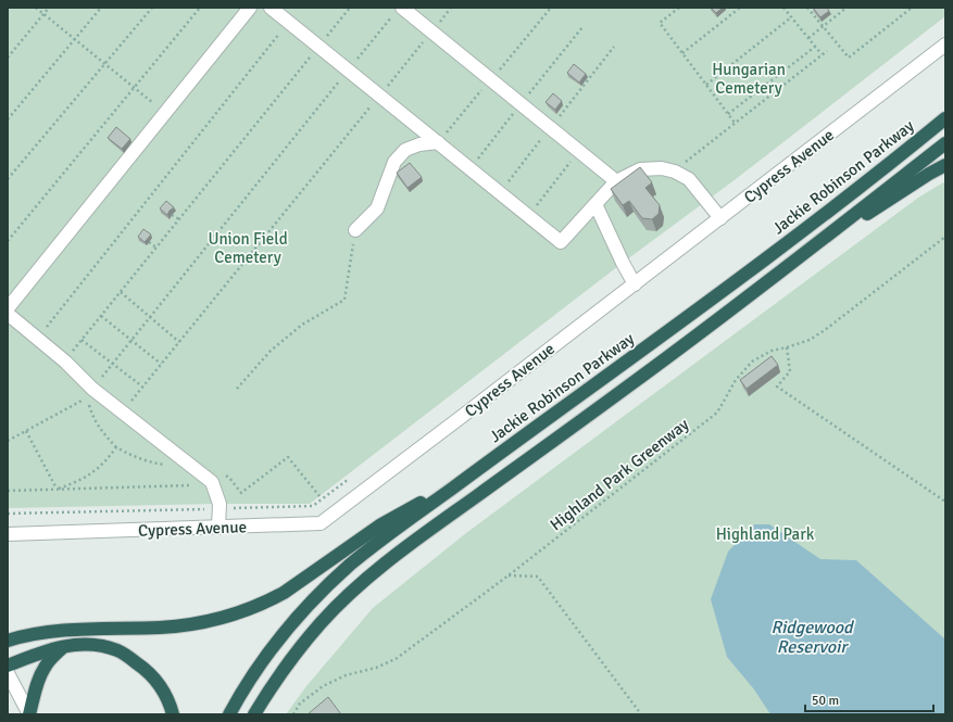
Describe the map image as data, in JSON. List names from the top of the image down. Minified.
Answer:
{"streets":{"highway":["Jackie Robinson Parkway"],"street":["Cypress Avenue"],"path":["Highland Park Greenway"]},"water":["Ridgewood Reservoir"],"parks":["Hungarian Cemetery","Union Field Cemetery","Highland Park"],"scale_bar":"50 m"}
